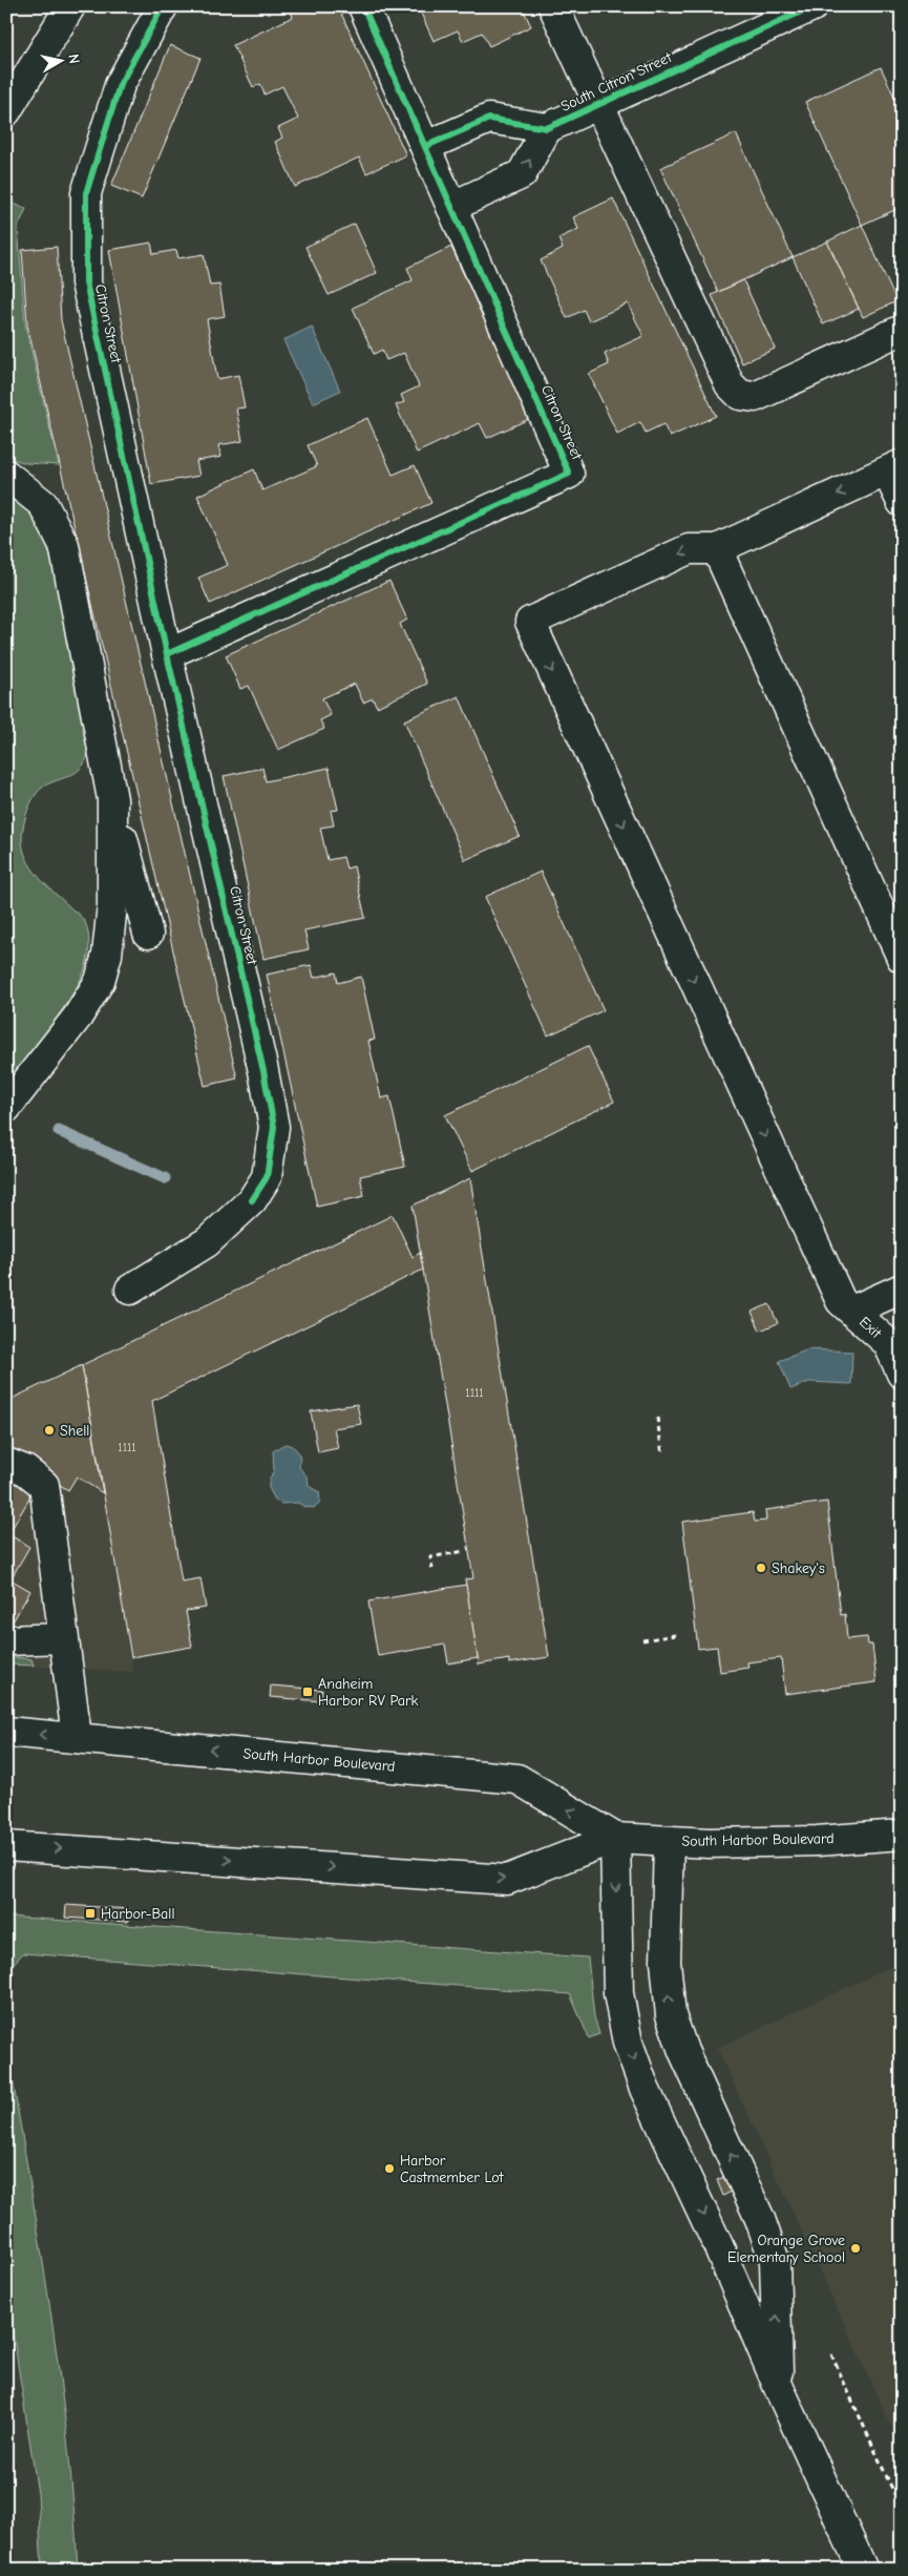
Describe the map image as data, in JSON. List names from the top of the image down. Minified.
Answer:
{"streets":{"main road":["South Citron Street","Citron Street","Exit","South Harbor Boulevard"]},"places":{"other":["Shell","Shakey's","Harbor Castmember Lot","Orange Grove Elementary School"],"transit":["Anaheim Harbor RV Park","Harbor-Ball"]},"house_numbers":["1111","1111"],"north":"right"}
